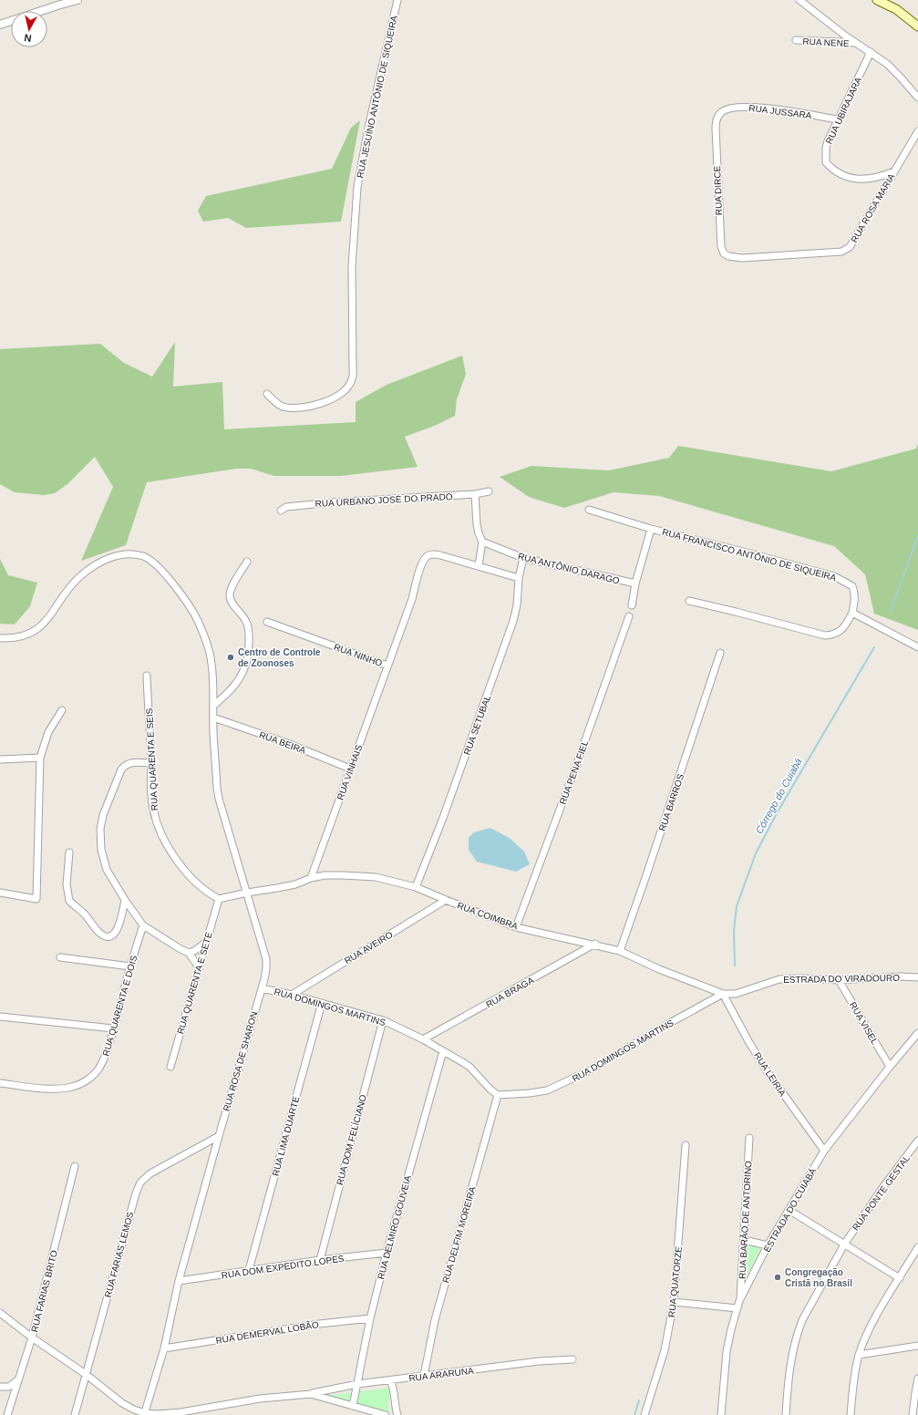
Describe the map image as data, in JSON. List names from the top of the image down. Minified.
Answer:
{"streets":{"street":["RUA NENE","RUA JESUÍNO ANTÔNIO DE SIQUEIRA","RUA UBIRAJARA","RUA JUSSARA","RUA DIRCE","RUA ROSA MARIA","RUA URBANO JOSÉ DO PRADO","RUA FRANCISCO ANTÔNIO DE SIQUEIRA","RUA ANTÔNIO DARAGO","RUA NINHO","RUA SETUBAL","RUA BEIRA","RUA QUARENTA E SEIS","RUA VINHAIS","RUA PENA FIEL","RUA BARROS","RUA COIMBRA","RUA AVEIRO","ESTRADA DO VIRADOURO","RUA QUARENTA E SETE","RUA BRAGA","RUA QUARENTA E DOIS","RUA DOMINGOS MARTINS","RUA VISEL","RUA ROSA DE SHARON","RUA LEIRIA","RUA LIMA DUARTE","RUA DOM FELÍCIANO","RUA PONTE GESTAL","ESTRADA DO CUIABÁ","RUA BARÃO DE ANTORINO","RUA DELMIRO GOUVEIA","RUA DELFIM MOREIRA","RUA FARIAS LEMOS","RUA DOM EXPEDITO LOPES","RUA QUATORZE","RUA FARIAS BRITO","RUA DEMERVAL LOBÃO","RUA ARARUNA"]},"crossings":[["RUA UBIRAJARA","RUA JUSSARA"],["RUA UBIRAJARA","RUA ROSA MARIA"],["RUA JUSSARA","RUA DIRCE"],["RUA DIRCE","RUA ROSA MARIA"],["RUA ANTÔNIO DARAGO","RUA SETUBAL"],["RUA NINHO","RUA VINHAIS"],["RUA SETUBAL","RUA COIMBRA"],["RUA BEIRA","RUA VINHAIS"],["RUA BEIRA","RUA ROSA DE SHARON"],["RUA QUARENTA E SEIS","RUA QUARENTA E SETE"],["RUA VINHAIS","RUA COIMBRA"],["RUA PENA FIEL","RUA COIMBRA"],["RUA BARROS","RUA COIMBRA"],["RUA COIMBRA","RUA AVEIRO"],["RUA COIMBRA","ESTRADA DO VIRADOURO"],["RUA COIMBRA","RUA BRAGA"],["RUA COIMBRA","RUA DOMINGOS MARTINS"],["RUA COIMBRA","RUA ROSA DE SHARON"],["RUA COIMBRA","RUA LEIRIA"],["RUA AVEIRO","RUA DOMINGOS MARTINS"],["ESTRADA DO VIRADOURO","RUA DOMINGOS MARTINS"],["ESTRADA DO VIRADOURO","RUA VISEL"],["ESTRADA DO VIRADOURO","RUA LEIRIA"],["RUA BRAGA","RUA DOMINGOS MARTINS"],["RUA DOMINGOS MARTINS","RUA ROSA DE SHARON"],["RUA DOMINGOS MARTINS","RUA LEIRIA"],["RUA DOMINGOS MARTINS","RUA LIMA DUARTE"],["RUA DOMINGOS MARTINS","RUA DOM FELÍCIANO"],["RUA DOMINGOS MARTINS","RUA DELMIRO GOUVEIA"],["RUA DOMINGOS MARTINS","RUA DELFIM MOREIRA"],["RUA VISEL","ESTRADA DO CUIABÁ"],["RUA ROSA DE SHARON","RUA FARIAS LEMOS"],["RUA ROSA DE SHARON","RUA DOM EXPEDITO LOPES"],["RUA ROSA DE SHARON","RUA DEMERVAL LOBÃO"],["RUA LEIRIA","ESTRADA DO CUIABÁ"],["RUA LIMA DUARTE","RUA DOM EXPEDITO LOPES"],["RUA DOM FELÍCIANO","RUA DOM EXPEDITO LOPES"],["ESTRADA DO CUIABÁ","RUA BARÃO DE ANTORINO"],["RUA DELMIRO GOUVEIA","RUA DOM EXPEDITO LOPES"],["RUA DELMIRO GOUVEIA","RUA DEMERVAL LOBÃO"],["RUA DELMIRO GOUVEIA","RUA ARARUNA"],["RUA DELFIM MOREIRA","RUA ARARUNA"]],"water":["Córrego do Cuiabá"],"places":["Centro de Controle de Zoonoses","Congregação Cristã no Brasil"],"north":"bottom"}
